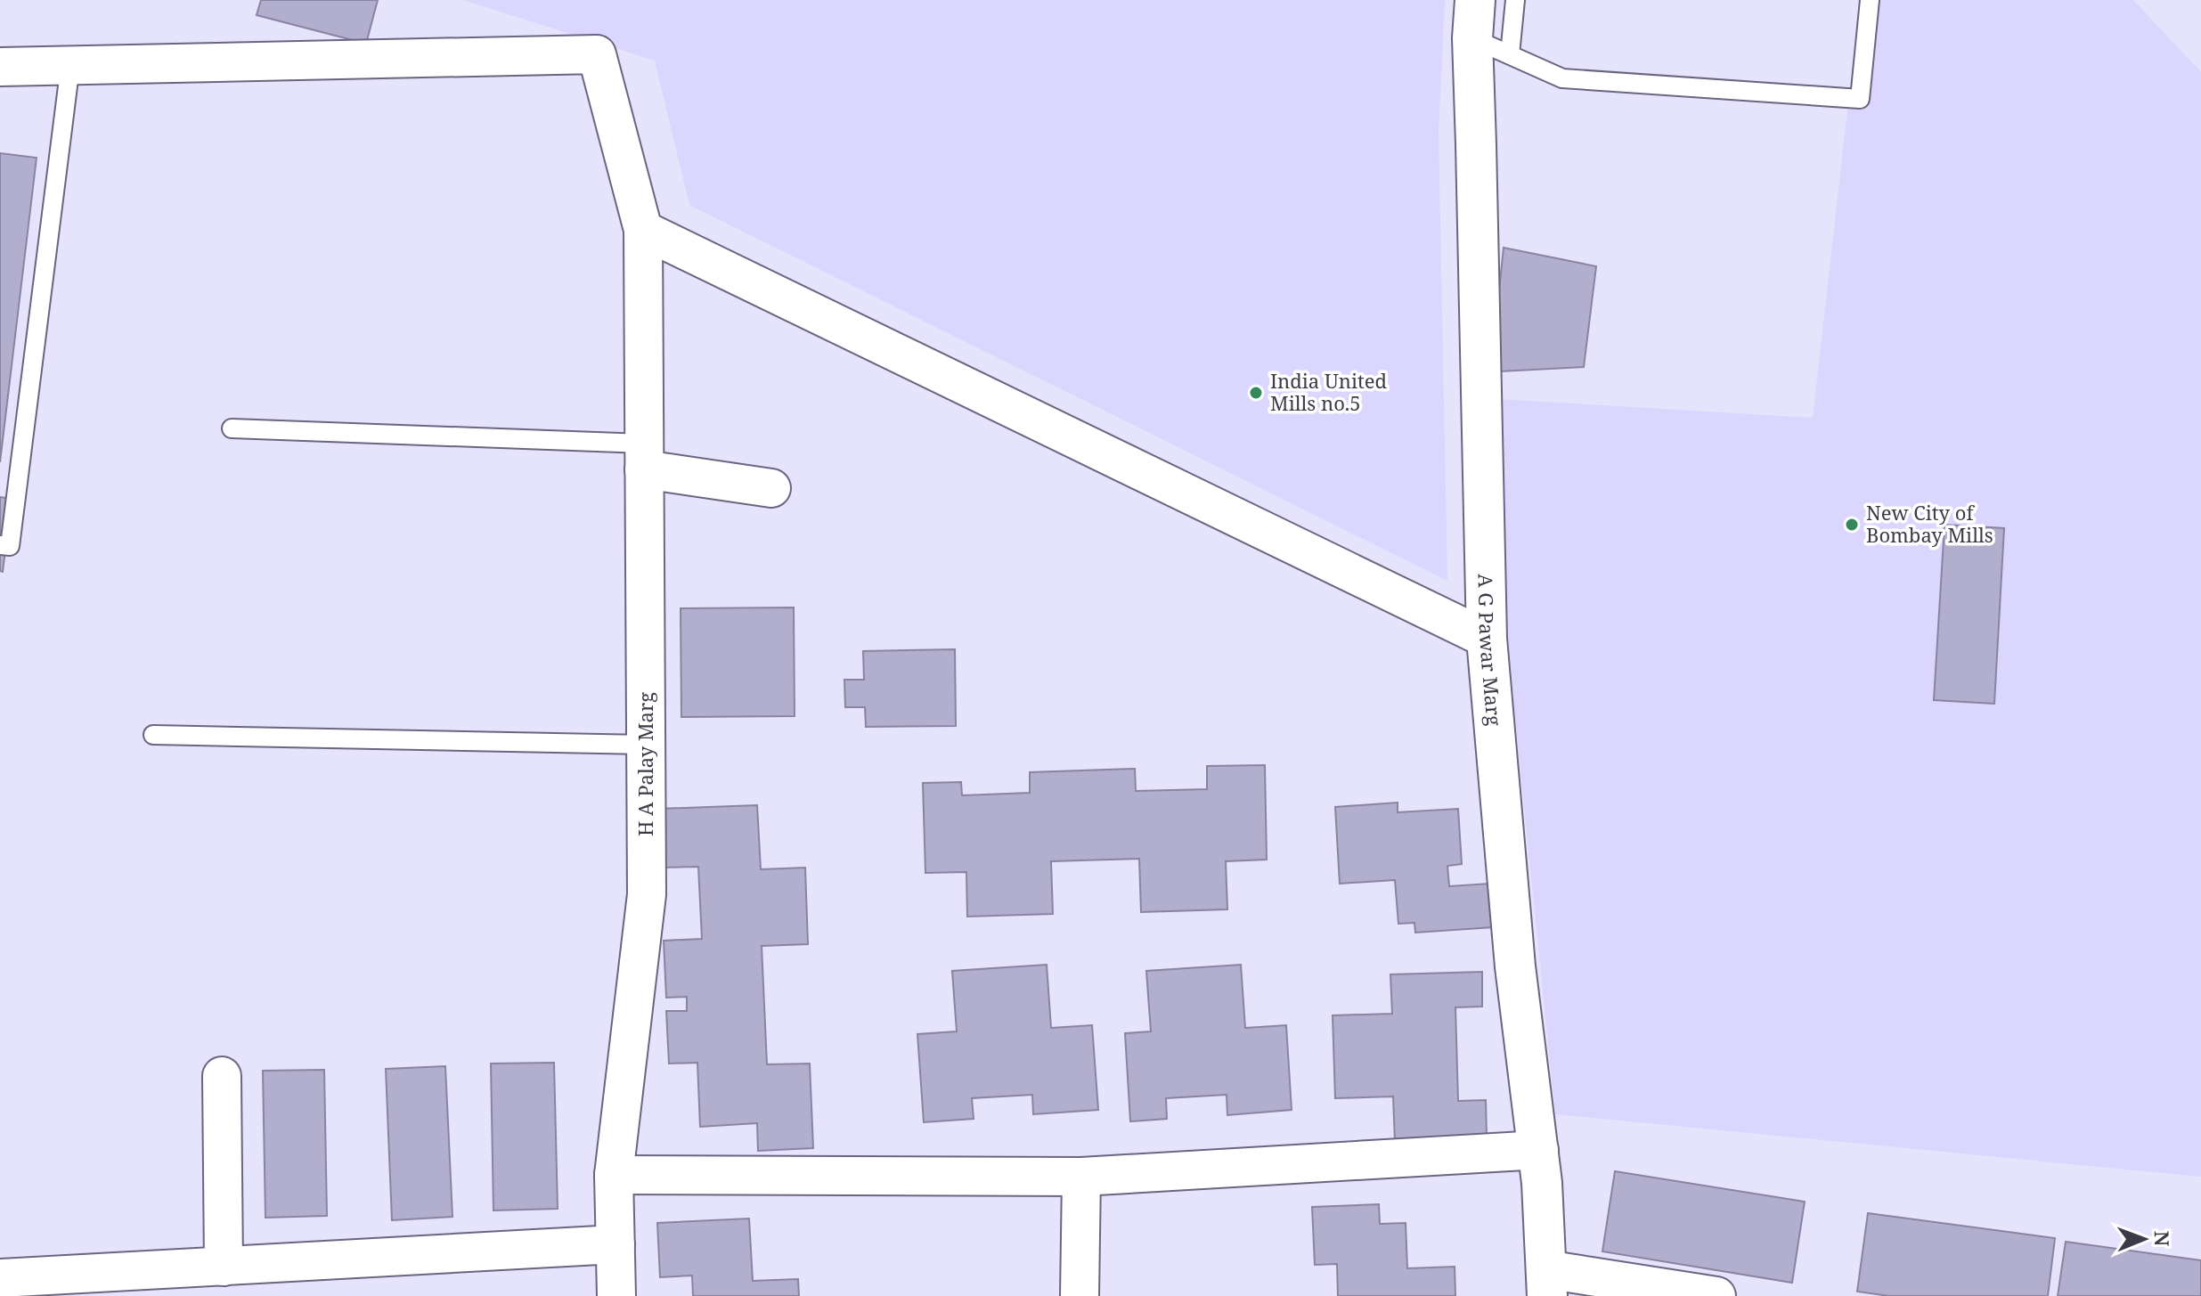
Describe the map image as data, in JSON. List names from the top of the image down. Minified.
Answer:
{"streets":{"street":["A G Pawar Marg","H A Palay Marg"]},"places":["India United Mills no.5","New City of Bombay Mills"],"north":"right"}
